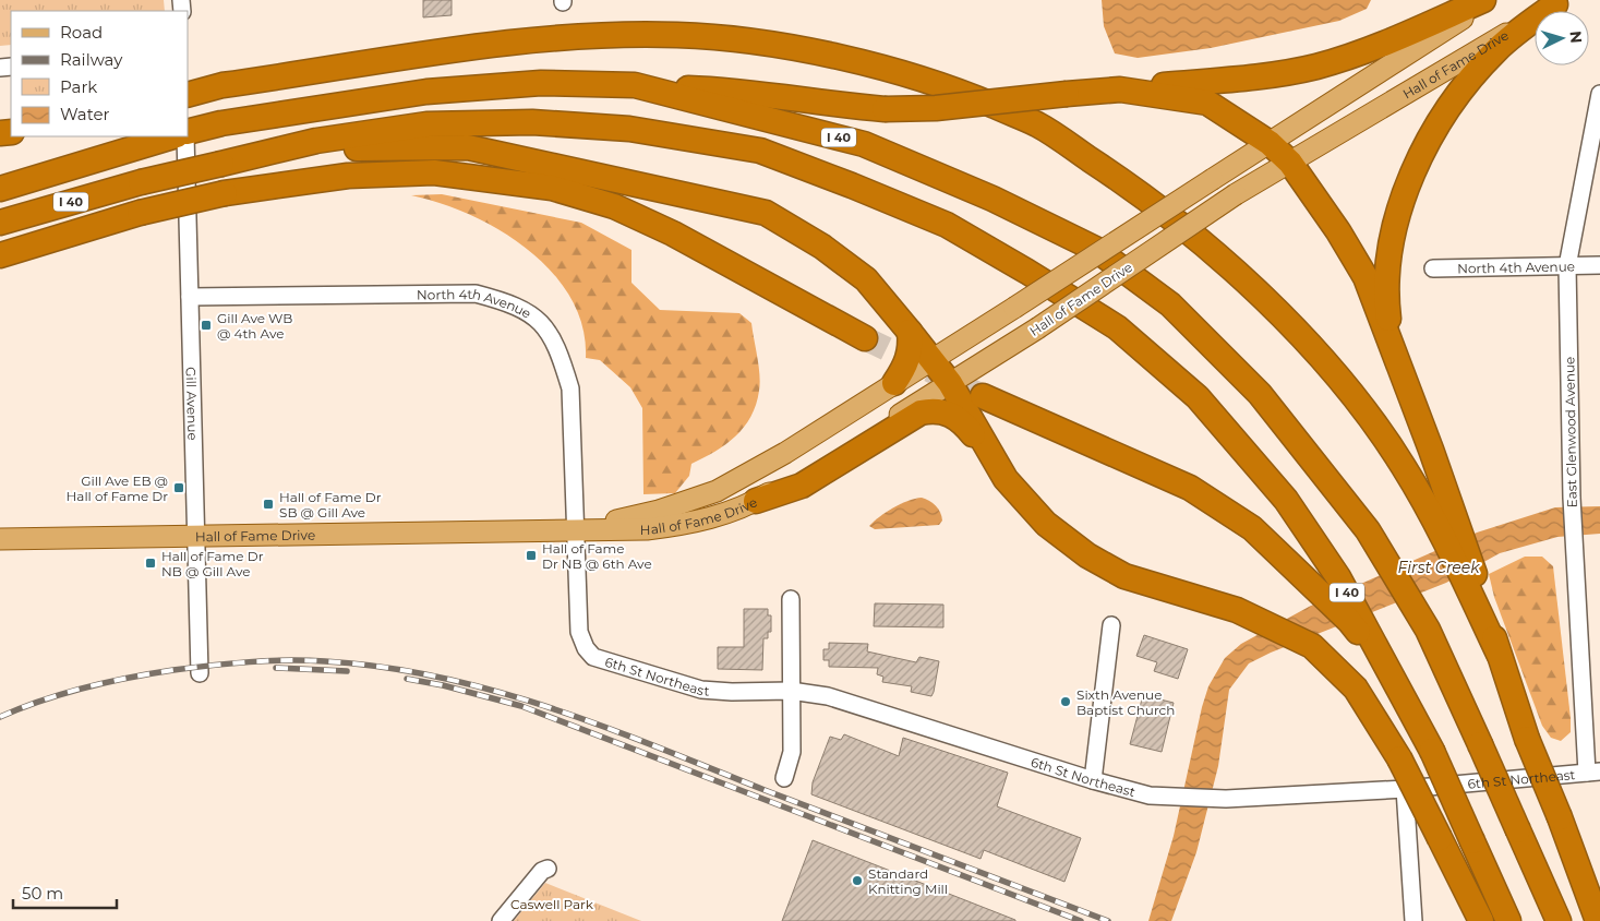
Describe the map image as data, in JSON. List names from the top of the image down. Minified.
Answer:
{"streets":{"highway":["I 40"],"main road":["Hall of Fame Drive"],"street":["North 4th Avenue","Gill Avenue","East Glenwood Avenue","6th St Northeast"]},"crossings":[["Hall of Fame Drive","North 4th Avenue"],["Hall of Fame Drive","Gill Avenue"],["North 4th Avenue","Gill Avenue"],["North 4th Avenue","East Glenwood Avenue"],["North 4th Avenue","6th St Northeast"],["East Glenwood Avenue","6th St Northeast"]],"water":["First Creek"],"parks":["Caswell Park"],"places":{"transit":["Gill Ave WB @ 4th Ave","Gill Ave EB @ Hall of Fame Dr","Hall of Fame Dr SB @ Gill Ave","Hall of Fame Dr NB @ 6th Ave","Hall of Fame Dr NB @ Gill Ave"],"other":["Sixth Avenue Baptist Church","Standard Knitting Mill"]},"legend":["Road","Railway","Park","Water"],"scale_bar":"50 m","north":"right"}
